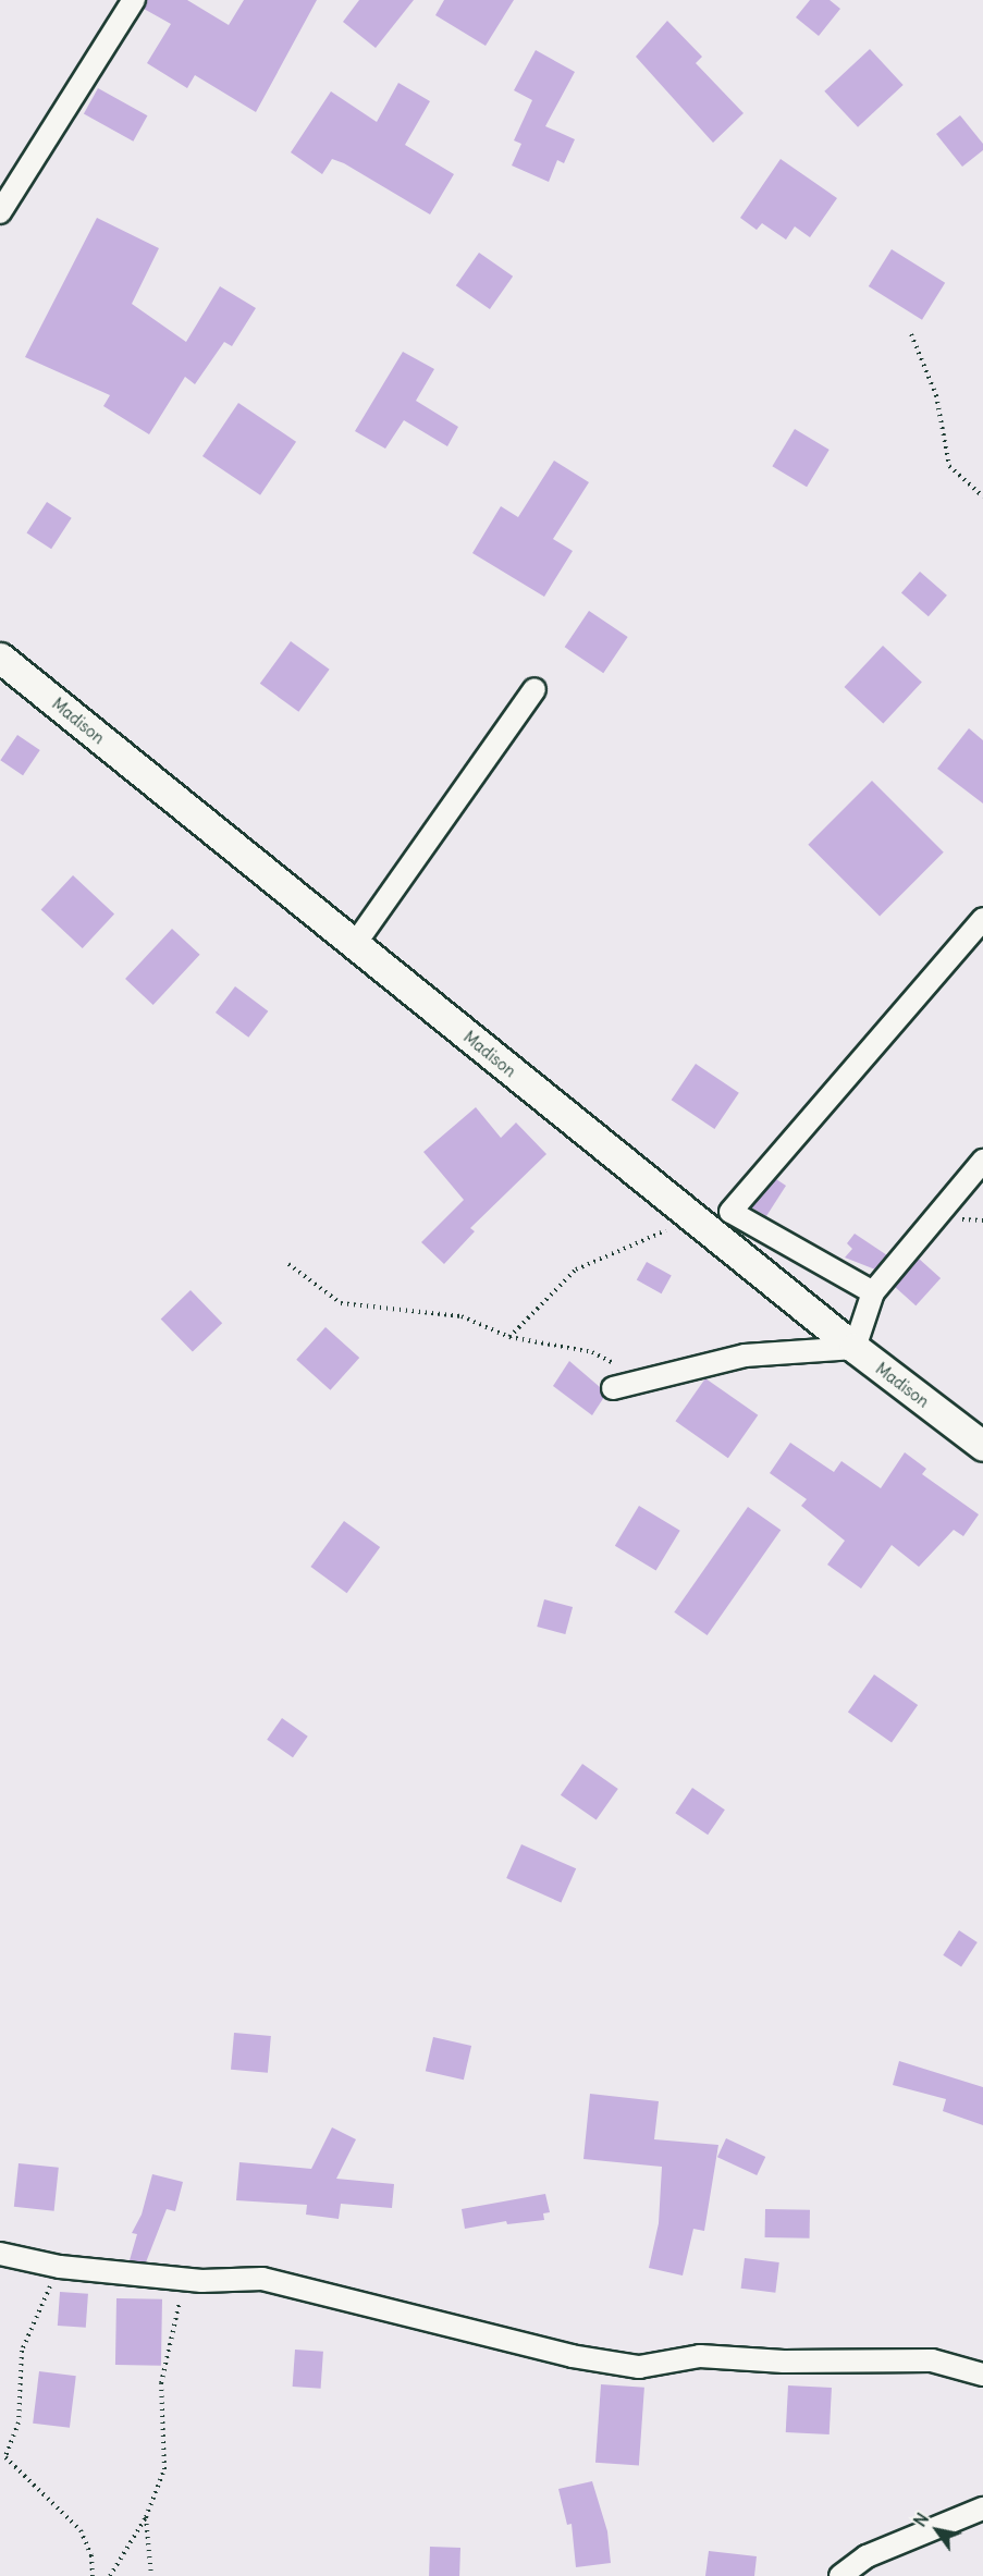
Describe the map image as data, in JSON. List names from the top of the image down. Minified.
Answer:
{"streets":{"street":["Madison"]},"north":"top left"}
